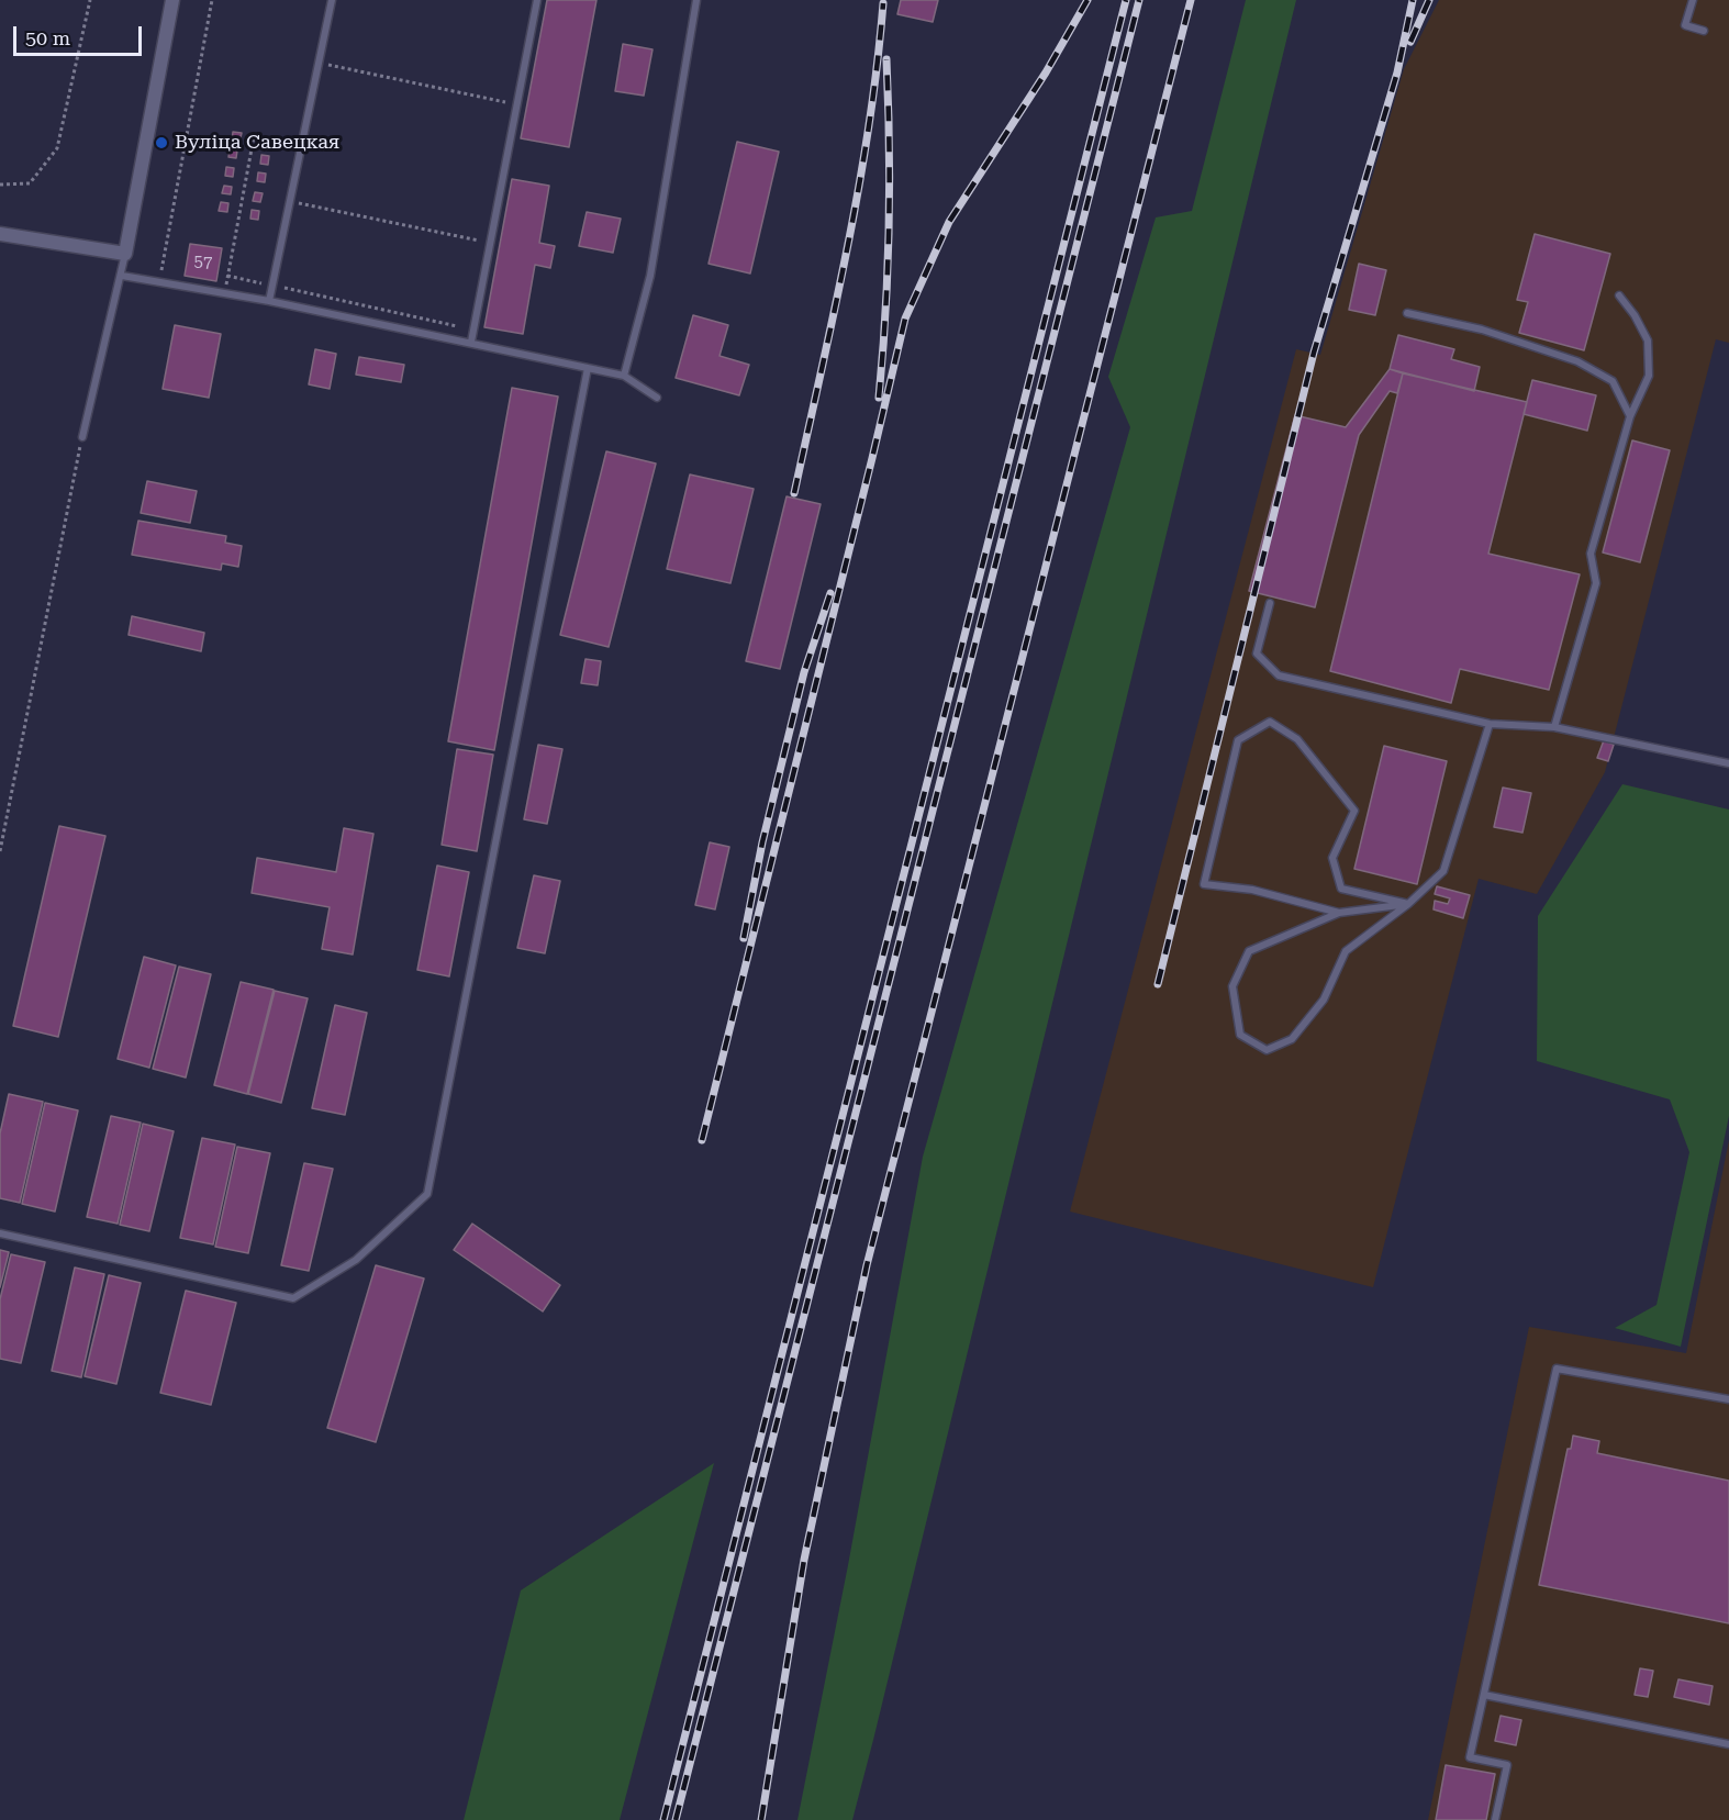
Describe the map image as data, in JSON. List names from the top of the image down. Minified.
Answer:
{"places":["Вуліца Савецкая"],"house_numbers":["57"],"scale_bar":"50 m"}
